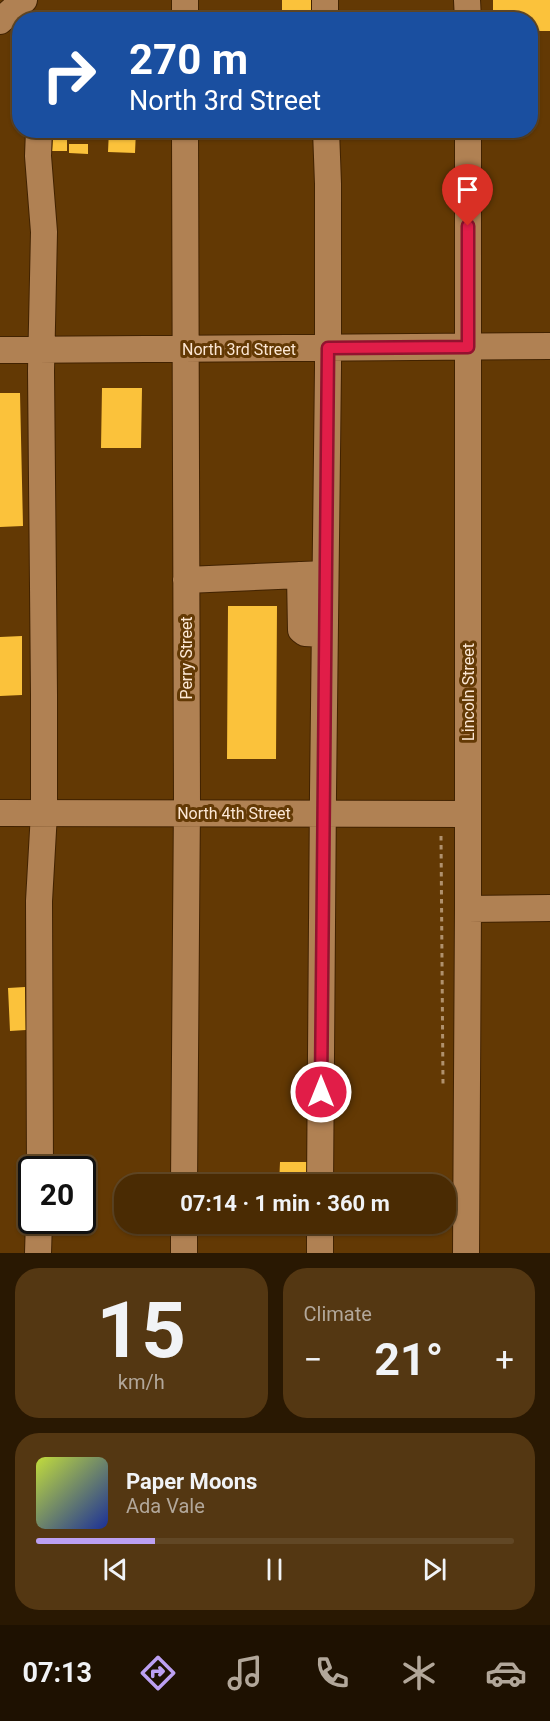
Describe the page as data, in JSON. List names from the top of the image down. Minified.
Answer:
{"streets":{"street":["North 3rd Street","Perry Street","Lincoln Street","North 4th Street"]},"crossings":[["North 3rd Street","Perry Street"],["North 3rd Street","Lincoln Street"],["Perry Street","North 4th Street"],["Lincoln Street","North 4th Street"]],"page":{"turn":["270 m","North 3rd Street"],"limit":"20","trip":"07:14 · 1 min · 360 m","tile":[["15","km/h"],"Climate"],"heat":["−","21°","+"],"song":["Paper Moons","Ada Vale"],"tabs":"07:13"}}
